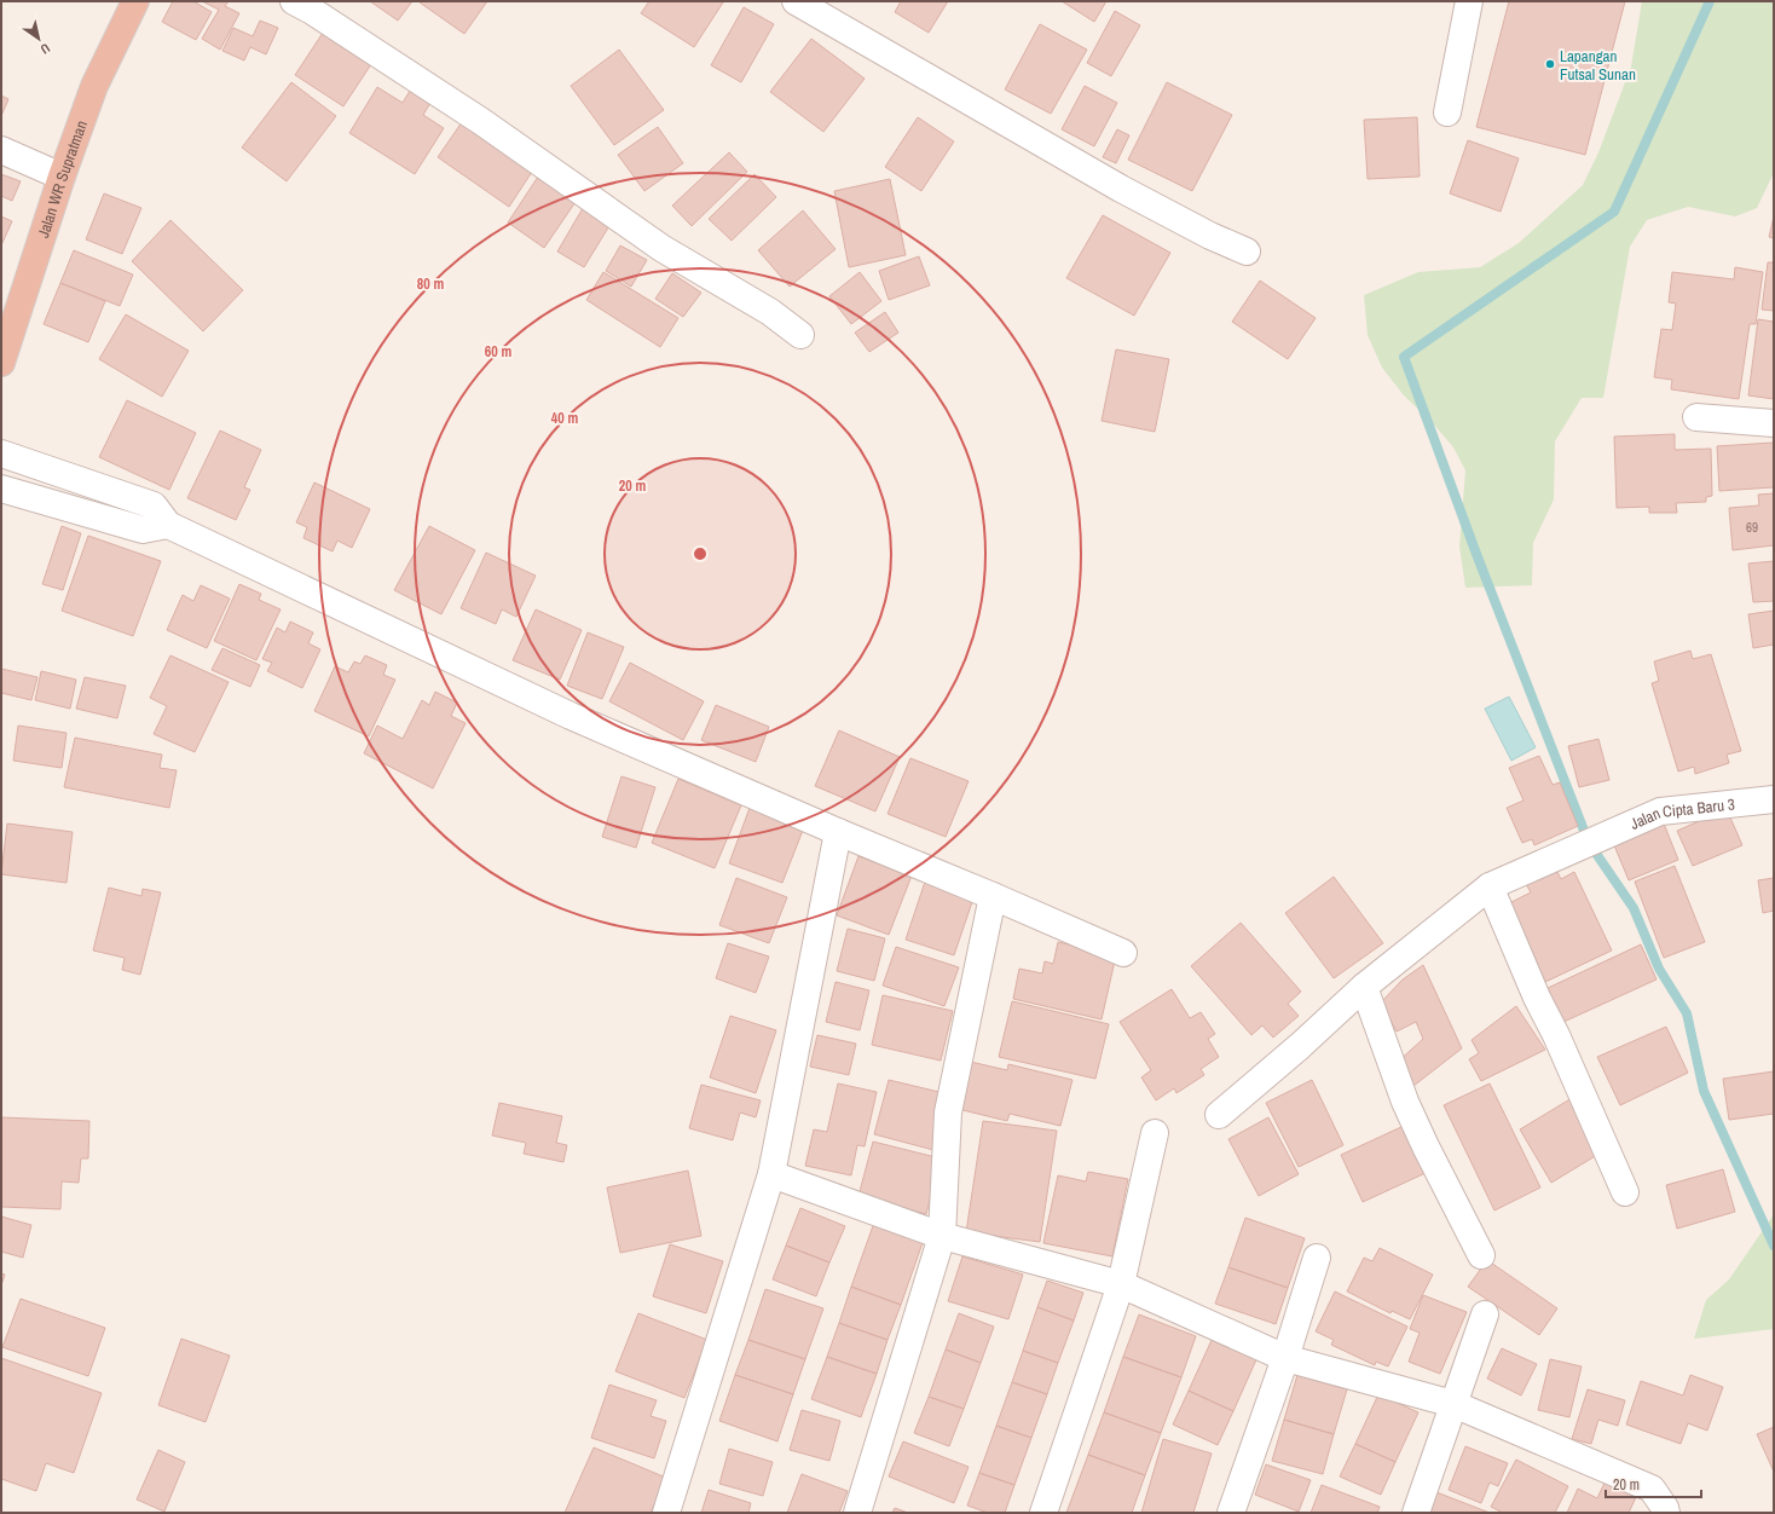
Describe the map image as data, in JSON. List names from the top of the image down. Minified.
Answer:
{"streets":{"highway":["Jalan WR Supratman"],"street":["Jalan Cipta Baru 3"]},"places":["Lapangan Futsal Sunan"],"house_numbers":["69"],"scale_bar":"20 m","north":"bottom right","rings":["80 m","60 m","40 m","20 m"]}
